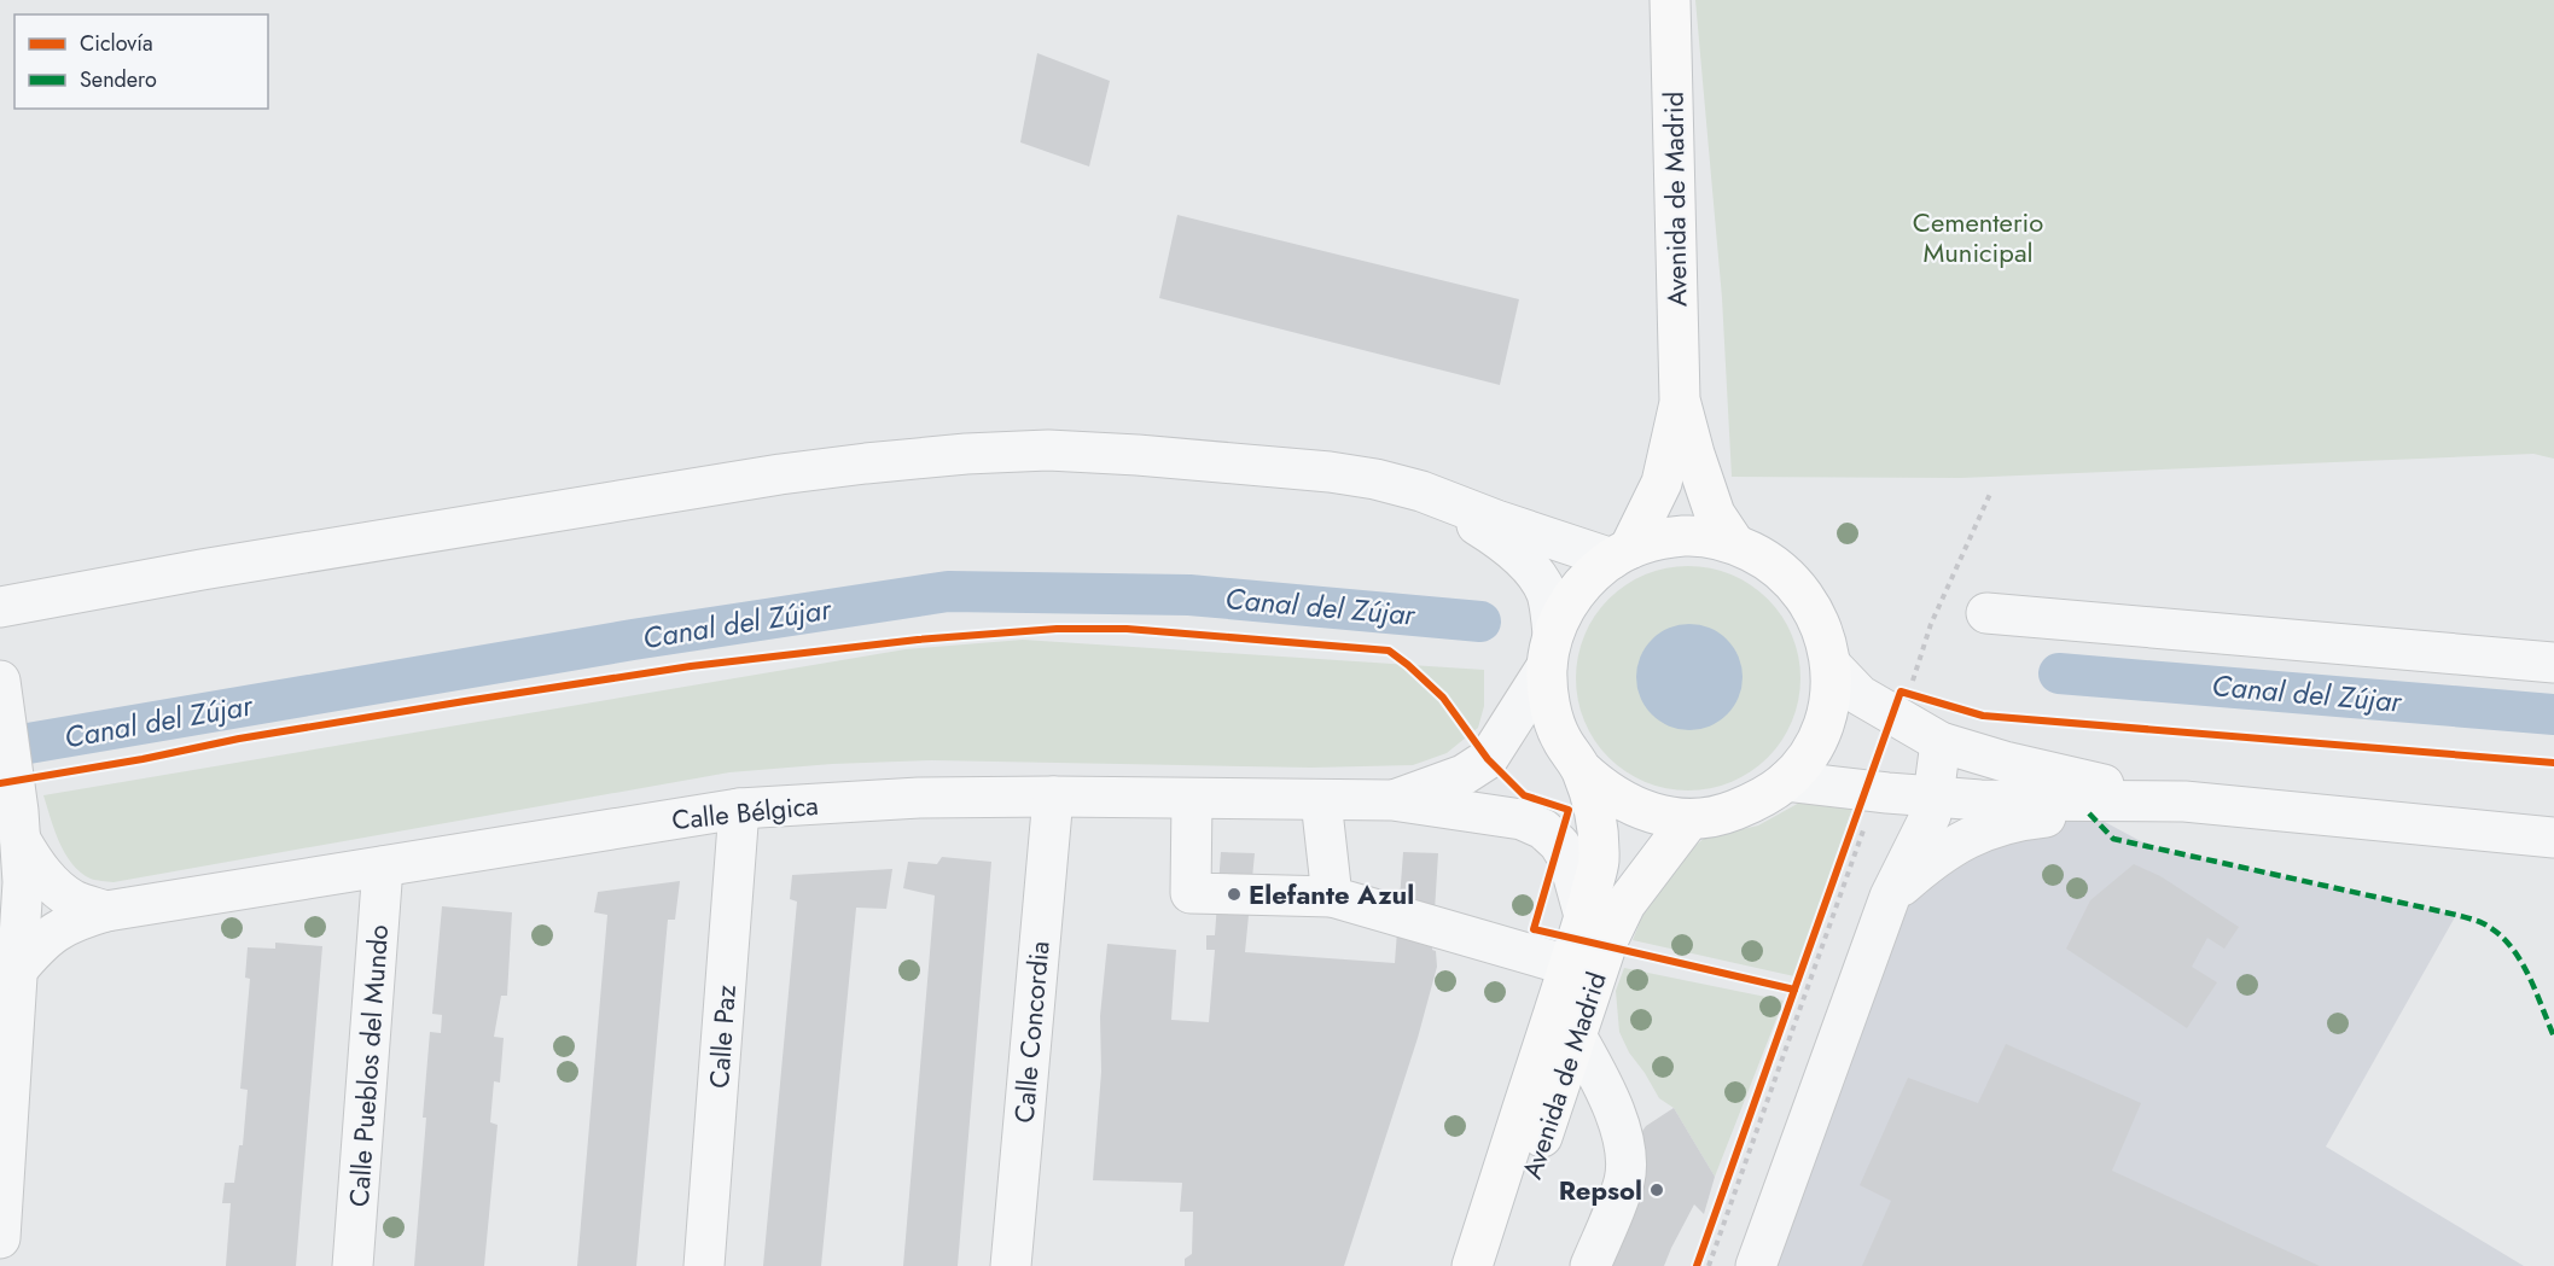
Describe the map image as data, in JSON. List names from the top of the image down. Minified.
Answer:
{"streets":{"main road":["Avenida de Madrid"],"street":["Calle Bélgica","Calle Concordia","Calle Paz","Calle Pueblos del Mundo"]},"crossings":[["Calle Bélgica","Calle Concordia"],["Calle Bélgica","Calle Paz"],["Calle Bélgica","Calle Pueblos del Mundo"]],"water":["Canal del Zújar"],"parks":["Cementerio Municipal"],"places":["Elefante Azul","Repsol"],"legend":["Ciclovía","Sendero"]}
